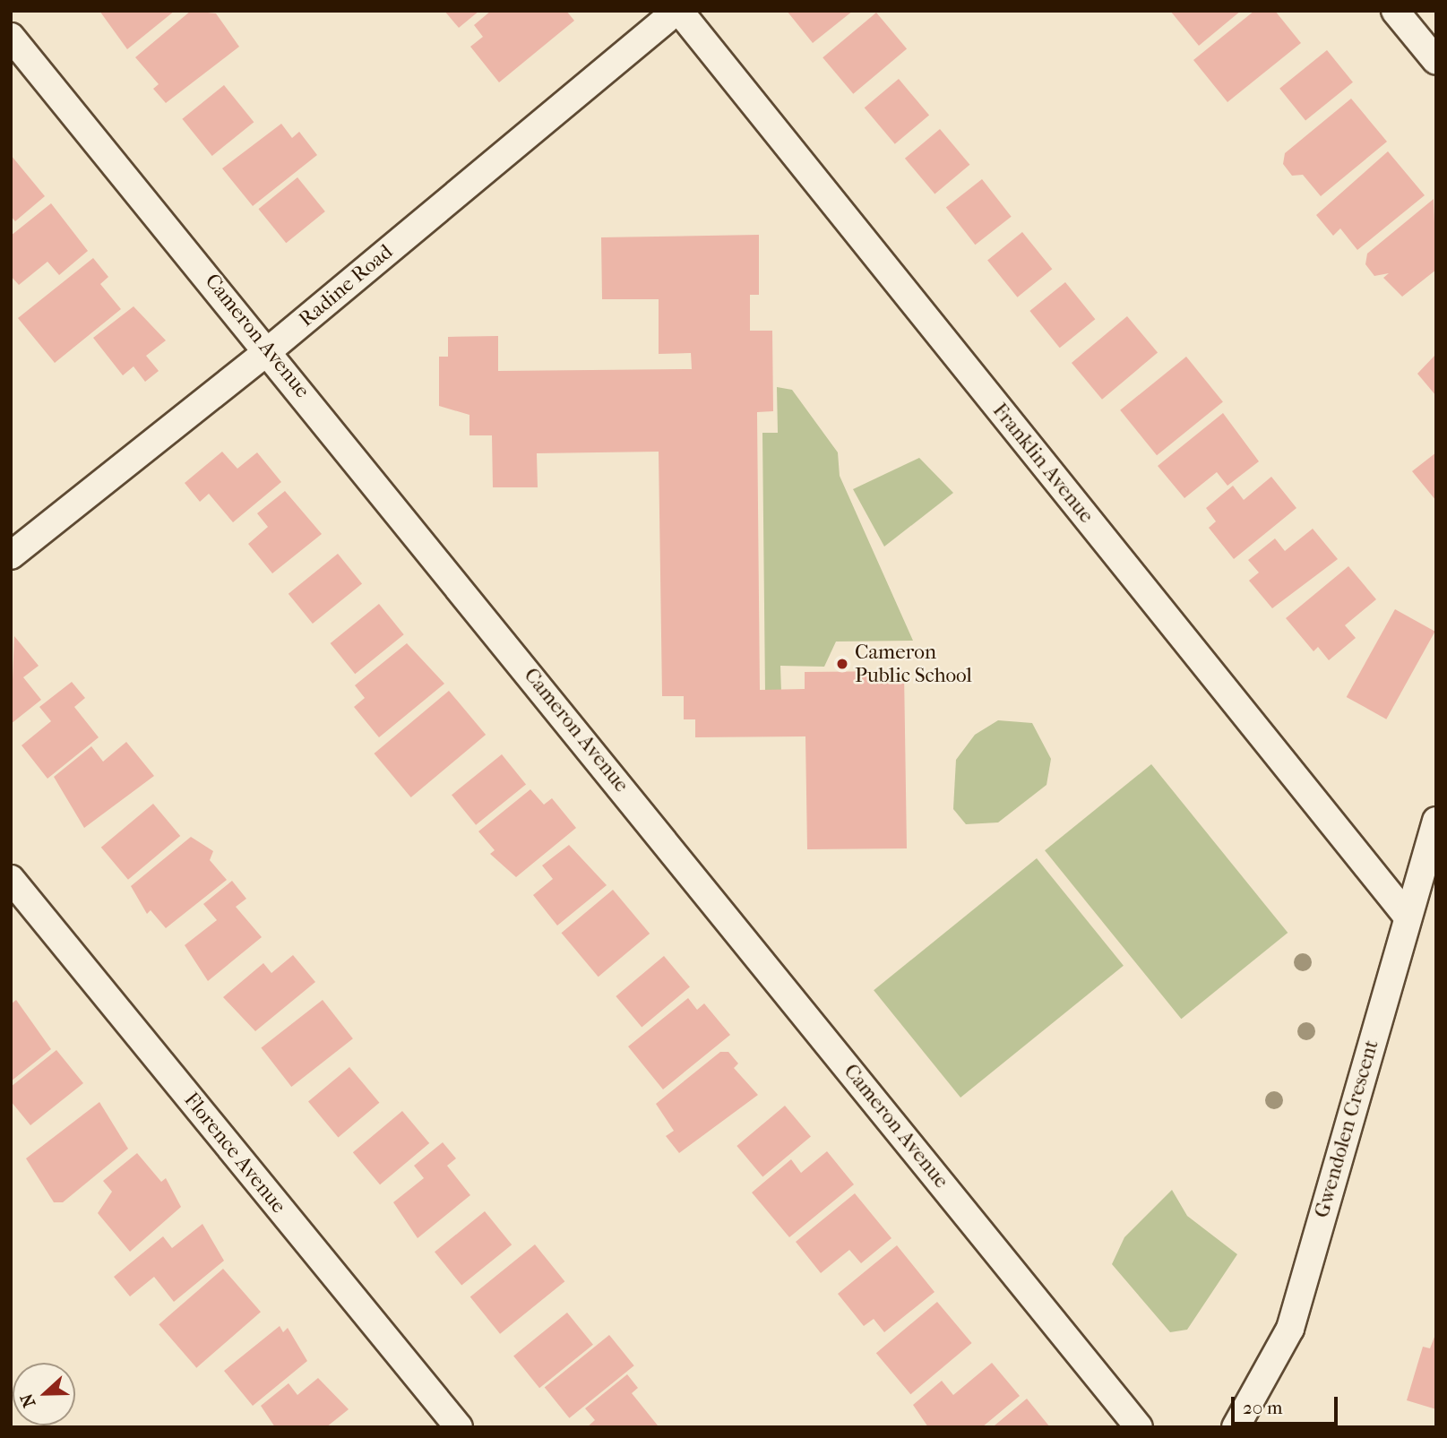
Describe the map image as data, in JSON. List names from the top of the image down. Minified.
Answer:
{"streets":{"street":["Radine Road","Cameron Avenue","Franklin Avenue","Gwendolen Crescent","Florence Avenue"]},"crossings":[["Radine Road","Cameron Avenue"],["Radine Road","Franklin Avenue"],["Franklin Avenue","Gwendolen Crescent"]],"places":["Cameron Public School"],"scale_bar":"20 m","north":"left"}
